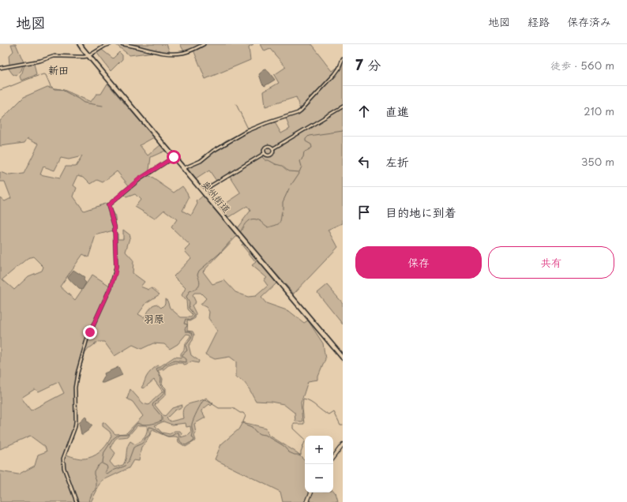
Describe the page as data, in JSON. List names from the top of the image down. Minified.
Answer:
{"streets":{"highway":["奥州街道"]},"districts":["新田","羽原"],"page":{"header":"地図","nav":["地図","経路","保存済み"],"heading":["7 分","徒歩 · 560 m"],"list":[["直進","210 m"],["左折","350 m"],"目的地に到着"],"buttons":["保存","共有"],"map_buttons":["+","−"]}}
